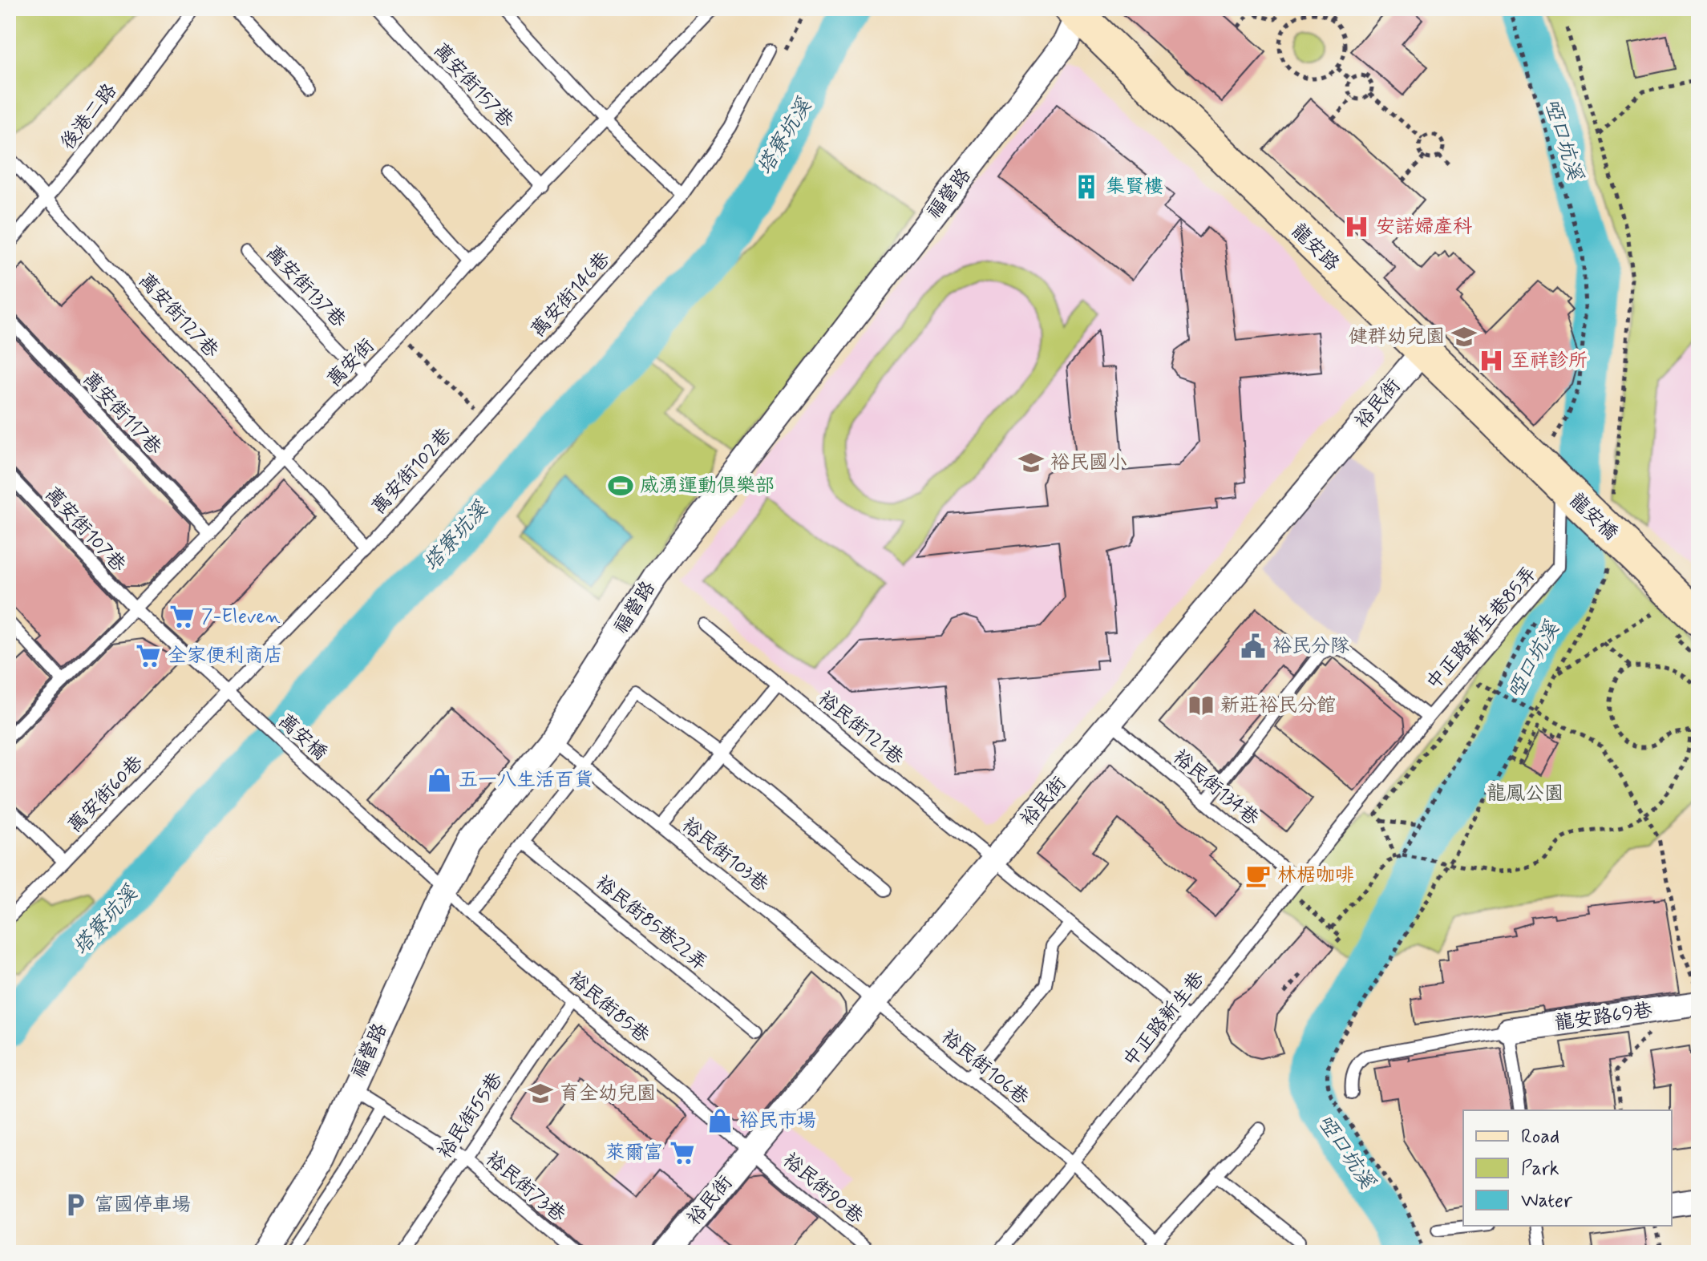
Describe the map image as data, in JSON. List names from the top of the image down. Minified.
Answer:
{"streets":{"street":["福營路","龍安路","裕民街","龍安橋","龍安路69巷"],"lane":["萬安街157巷","後港二路","萬安街137巷","萬安街146巷","萬安街127巷","萬安街","萬安街117巷","萬安街102巷","萬安街107巷","中正路新生巷85弄","裕民街121巷","萬安橋","裕民街134巷","萬安街60巷","裕民街103巷","裕民街85巷22弄","裕民街85巷","中正路新生巷","裕民街106巷","裕民街55巷","裕民街73巷","裕民街90巷"]},"crossings":[["萬安街157巷","萬安街"],["後港二路","萬安街127巷"],["福營路","龍安路"],["福營路","萬安橋"],["福營路","裕民街103巷"],["福營路","裕民街85巷"],["福營路","裕民街73巷"],["龍安路","裕民街"],["龍安路","龍安橋"],["龍安路","中正路新生巷85弄"],["萬安街137巷","萬安街"],["萬安街146巷","萬安街102巷"],["萬安街127巷","萬安街"],["萬安街","萬安街117巷"],["萬安街","萬安街107巷"],["裕民街","裕民街121巷"],["裕民街","裕民街134巷"],["裕民街","裕民街103巷"],["裕民街","裕民街85巷"],["裕民街","裕民街106巷"],["裕民街","裕民街90巷"],["萬安街102巷","萬安街107巷"],["萬安街102巷","萬安橋"],["萬安街102巷","萬安街60巷"],["龍安橋","中正路新生巷85弄"],["萬安街107巷","萬安橋"],["萬安街107巷","萬安街60巷"],["中正路新生巷85弄","中正路新生巷"],["萬安橋","萬安街60巷"],["萬安橋","裕民街85巷"],["裕民街134巷","中正路新生巷"],["裕民街103巷","裕民街106巷"],["裕民街85巷","裕民街55巷"],["裕民街85巷","裕民街90巷"],["中正路新生巷","裕民街106巷"],["裕民街55巷","裕民街73巷"]],"water":["塔寮坑溪","啞口坑溪"],"parks":["龍鳳公園"],"places":{"building":["集賢樓"],"hospital":["安諾婦産科","至祥診所"],"school or university":["健群幼兒園","裕民國小","育全幼兒園"],"sports":["威湧運動俱樂部"],"supermarket":["7-Eleven","全家便利商店","萊爾富"],"public building":["裕民分隊"],"library":["新莊裕民分館"],"shop":["五一八生活百貨","裕民市場"],"cafe":["林椐咖啡"],"parking":["富國停車場"]},"legend":["Road","Park","Water"]}
